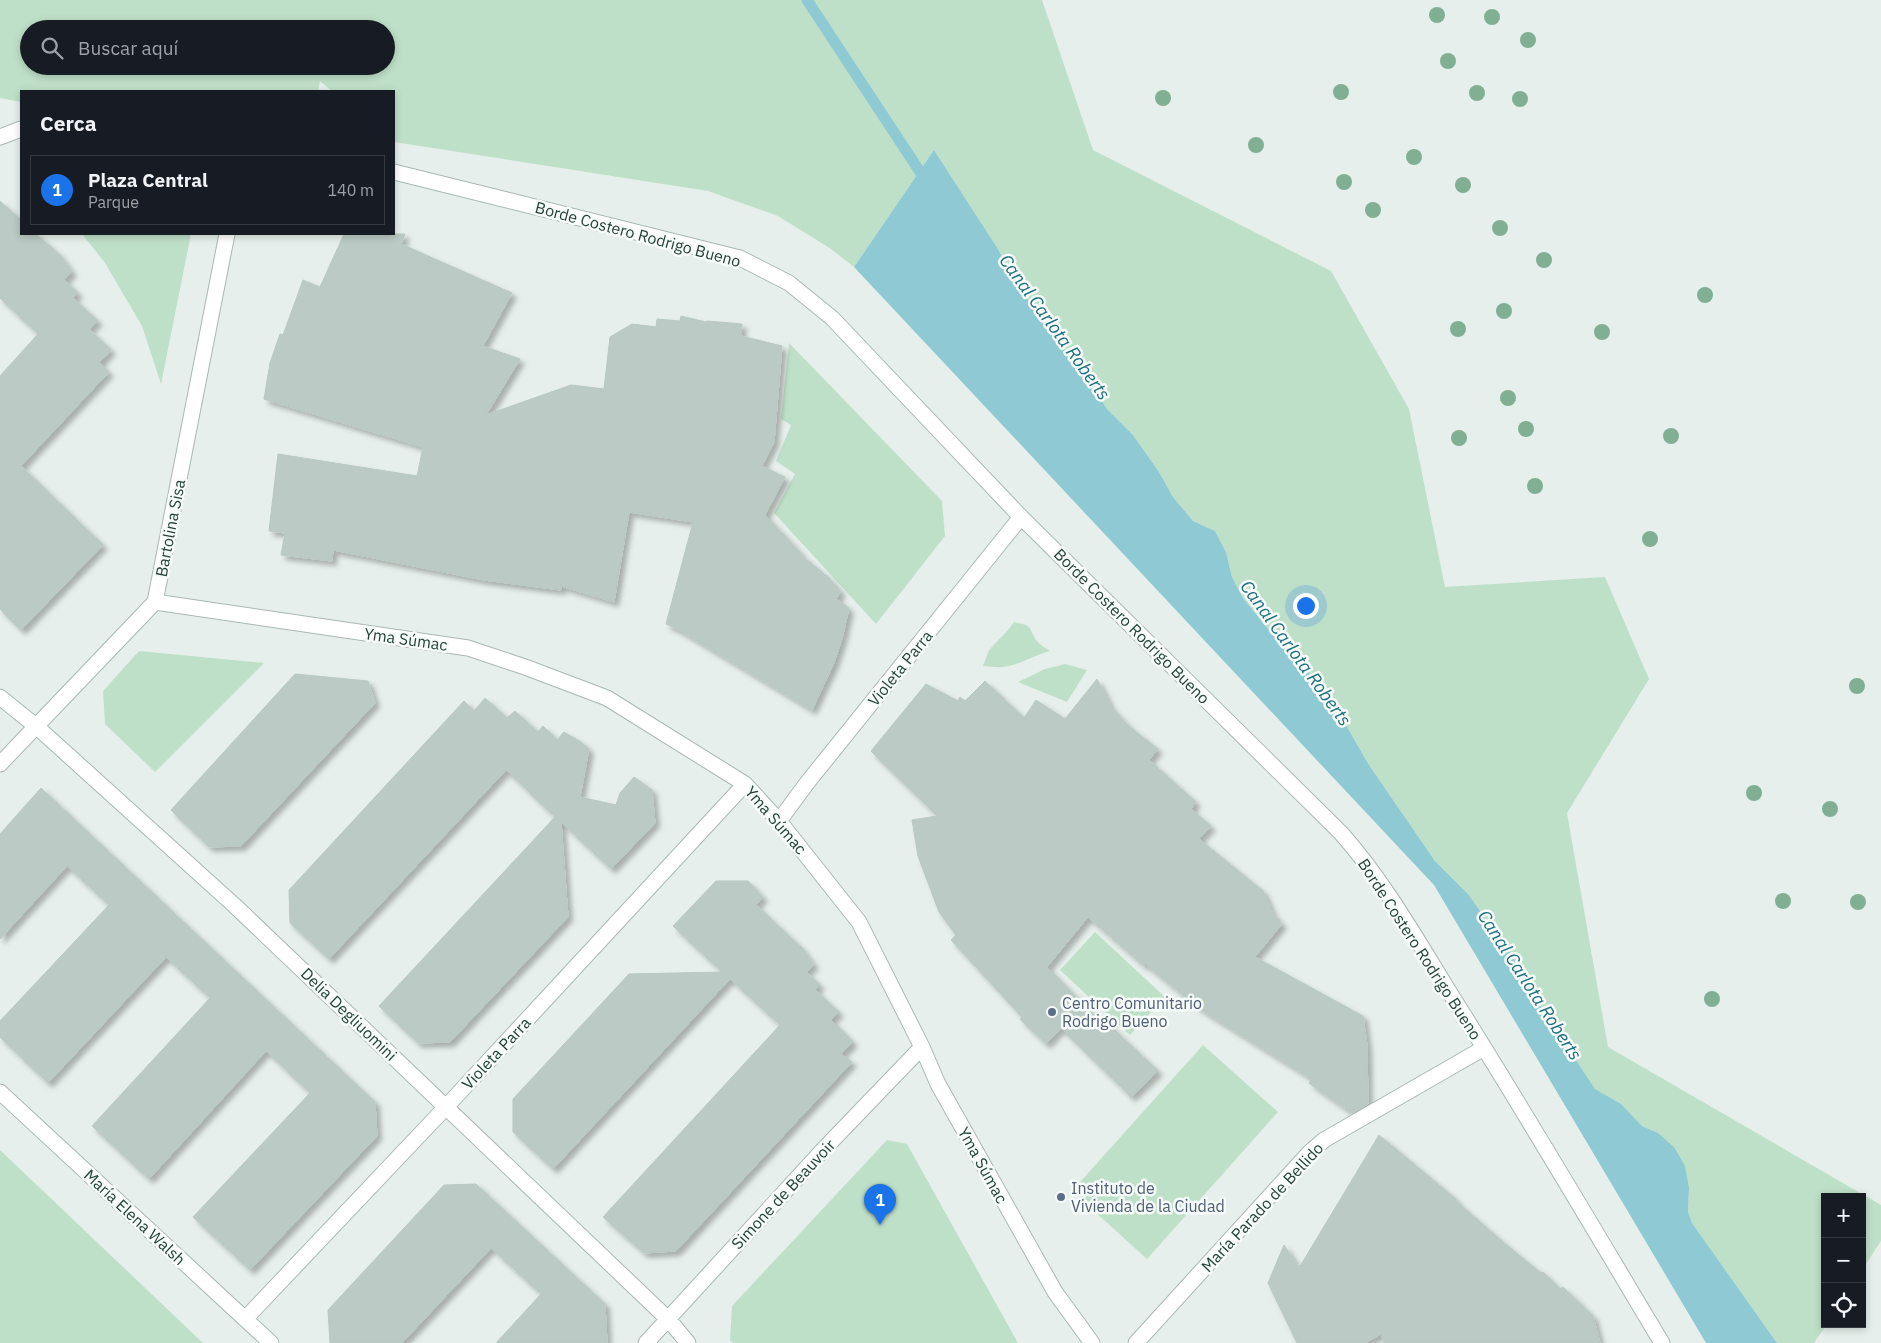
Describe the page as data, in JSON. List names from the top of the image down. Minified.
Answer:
{"streets":{"street":["Borde Costero Rodrigo Bueno","Bartolina Sisa","Yma Súmac","Violeta Parra","Delia Degliuomini","Simone de Beauvoir","María Parado de Bellido","María Elena Walsh"]},"crossings":[["Borde Costero Rodrigo Bueno","Violeta Parra"],["Borde Costero Rodrigo Bueno","María Parado de Bellido"],["Bartolina Sisa","Yma Súmac"],["Yma Súmac","Violeta Parra"],["Yma Súmac","Simone de Beauvoir"],["Violeta Parra","Delia Degliuomini"],["Violeta Parra","María Elena Walsh"],["Delia Degliuomini","Simone de Beauvoir"]],"water":["Canal Carlota Roberts"],"places":["Centro Comunitario Rodrigo Bueno","Instituto de Vivienda de la Ciudad"],"page":{"search":"Buscar aquí","heading":"Cerca","list":[{"mark":"1","name":"Plaza Central","note":"Parque","value":"140 m"}],"pins":"1","map_buttons":["+","−"]}}
